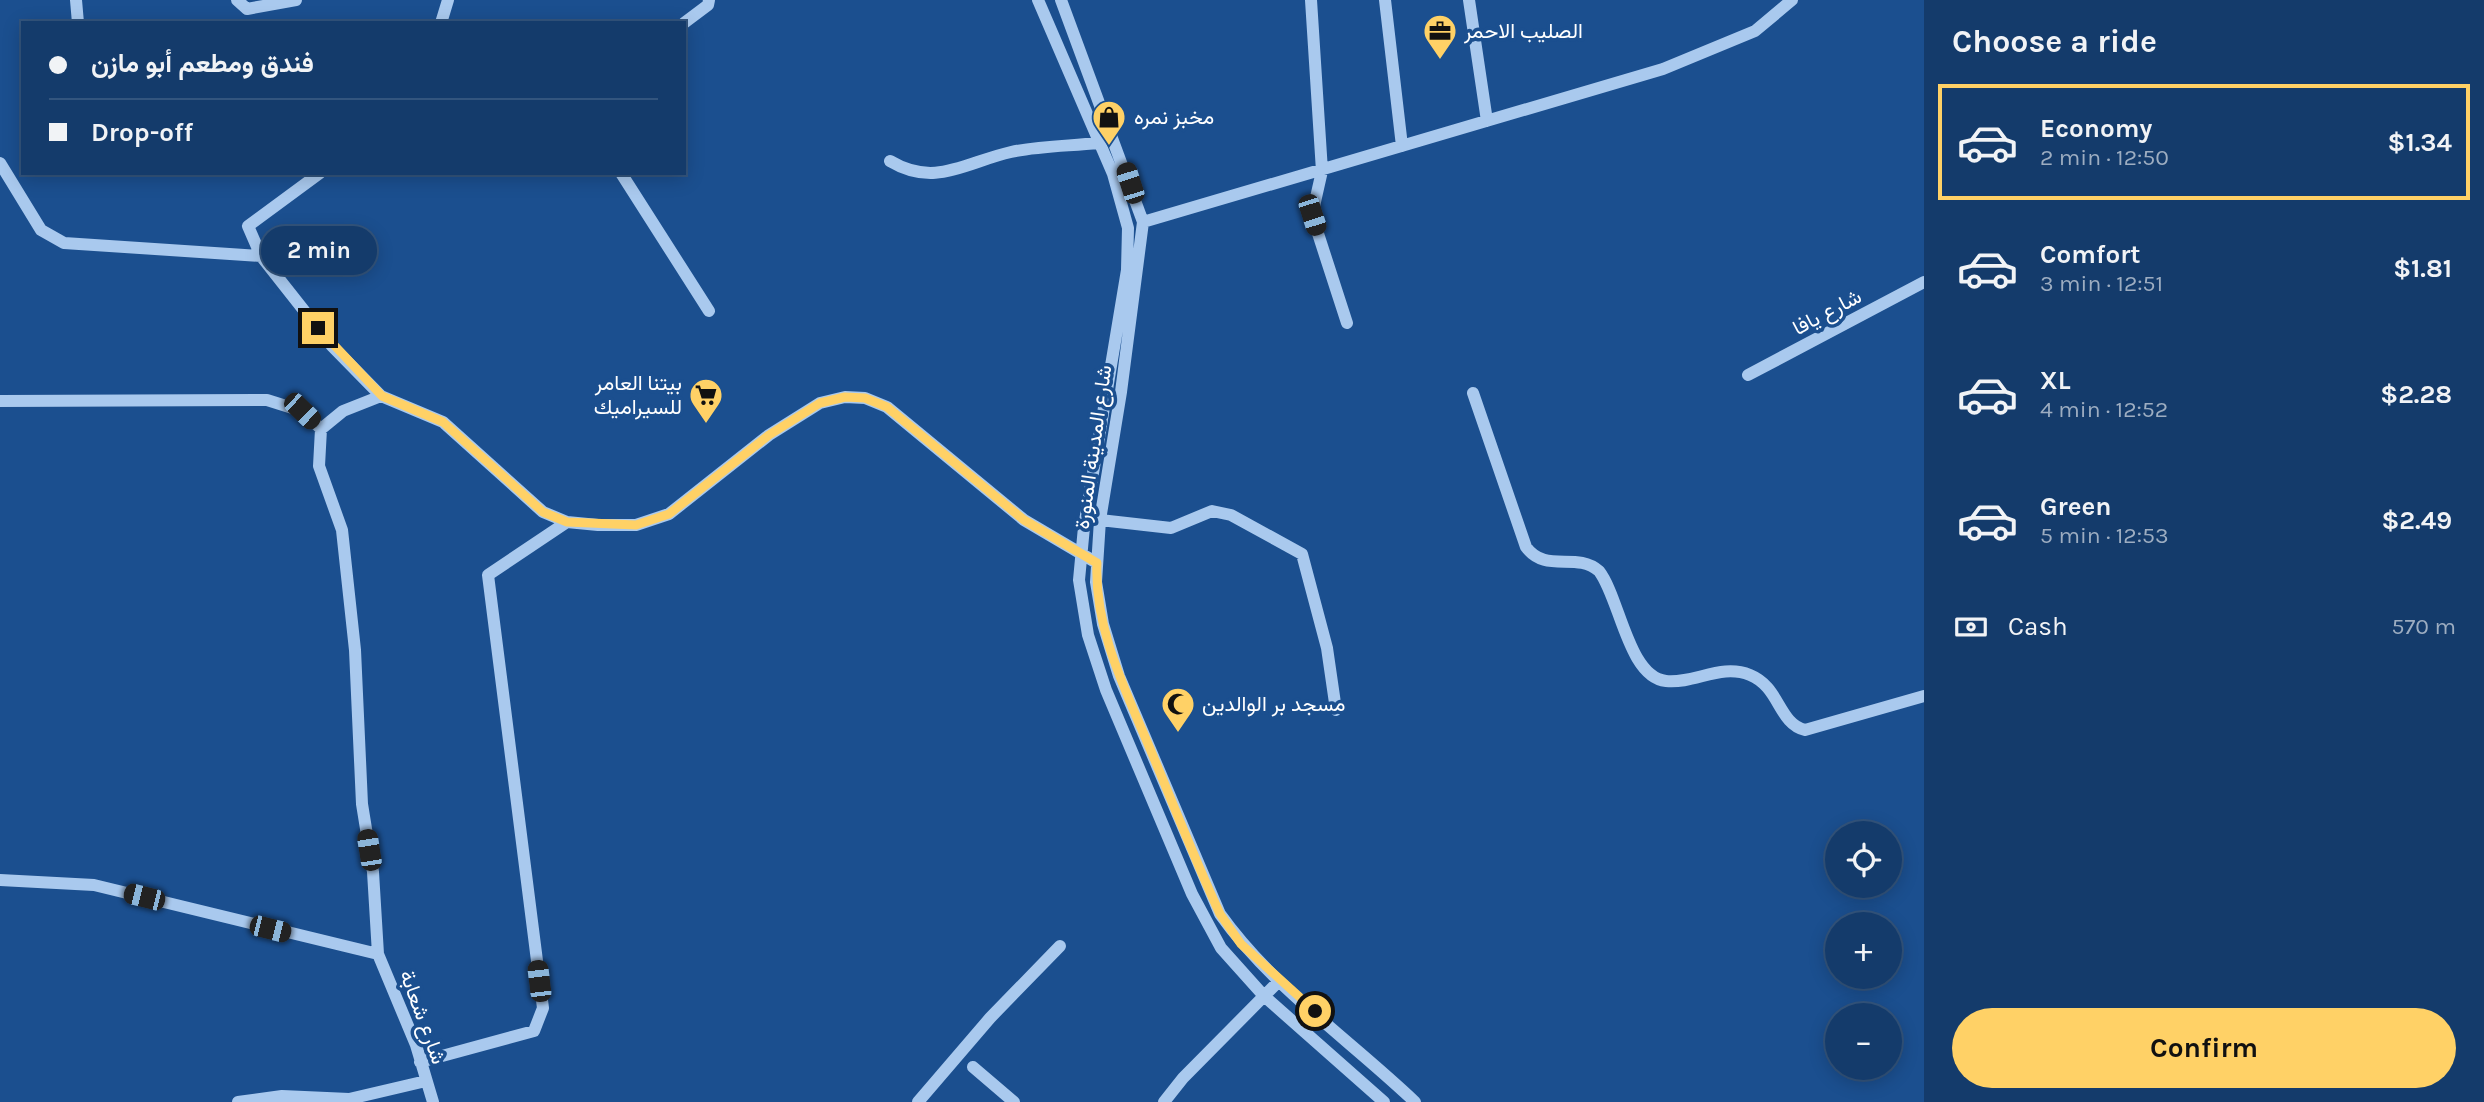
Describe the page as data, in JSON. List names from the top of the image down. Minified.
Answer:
{"streets":{"street":["شارع يافا","شارع المدينة المنورة","شارع شعابة"]},"places":{"office":["الصليب الاحمر"],"shop":["مخبز نمره"],"supermarket":["بيتنا العامر للسيراميك"],"mosque":["مسجد بر الوالدين"]},"page":{"heading":"Choose a ride","banner":["فندق ومطعم أبو مازن","Drop-off"],"list":[{"name":"Economy","note":"2 min · 12:50","value":"$1.34"},{"name":"Comfort","note":"3 min · 12:51","value":"$1.81"},{"name":"XL","note":"4 min · 12:52","value":"$2.28"},{"name":"Green","note":"5 min · 12:53","value":"$2.49"}],"bubble":"2 min","pay":["Cash","570 m"],"map_buttons":["+","−"],"buttons":"Confirm"}}
